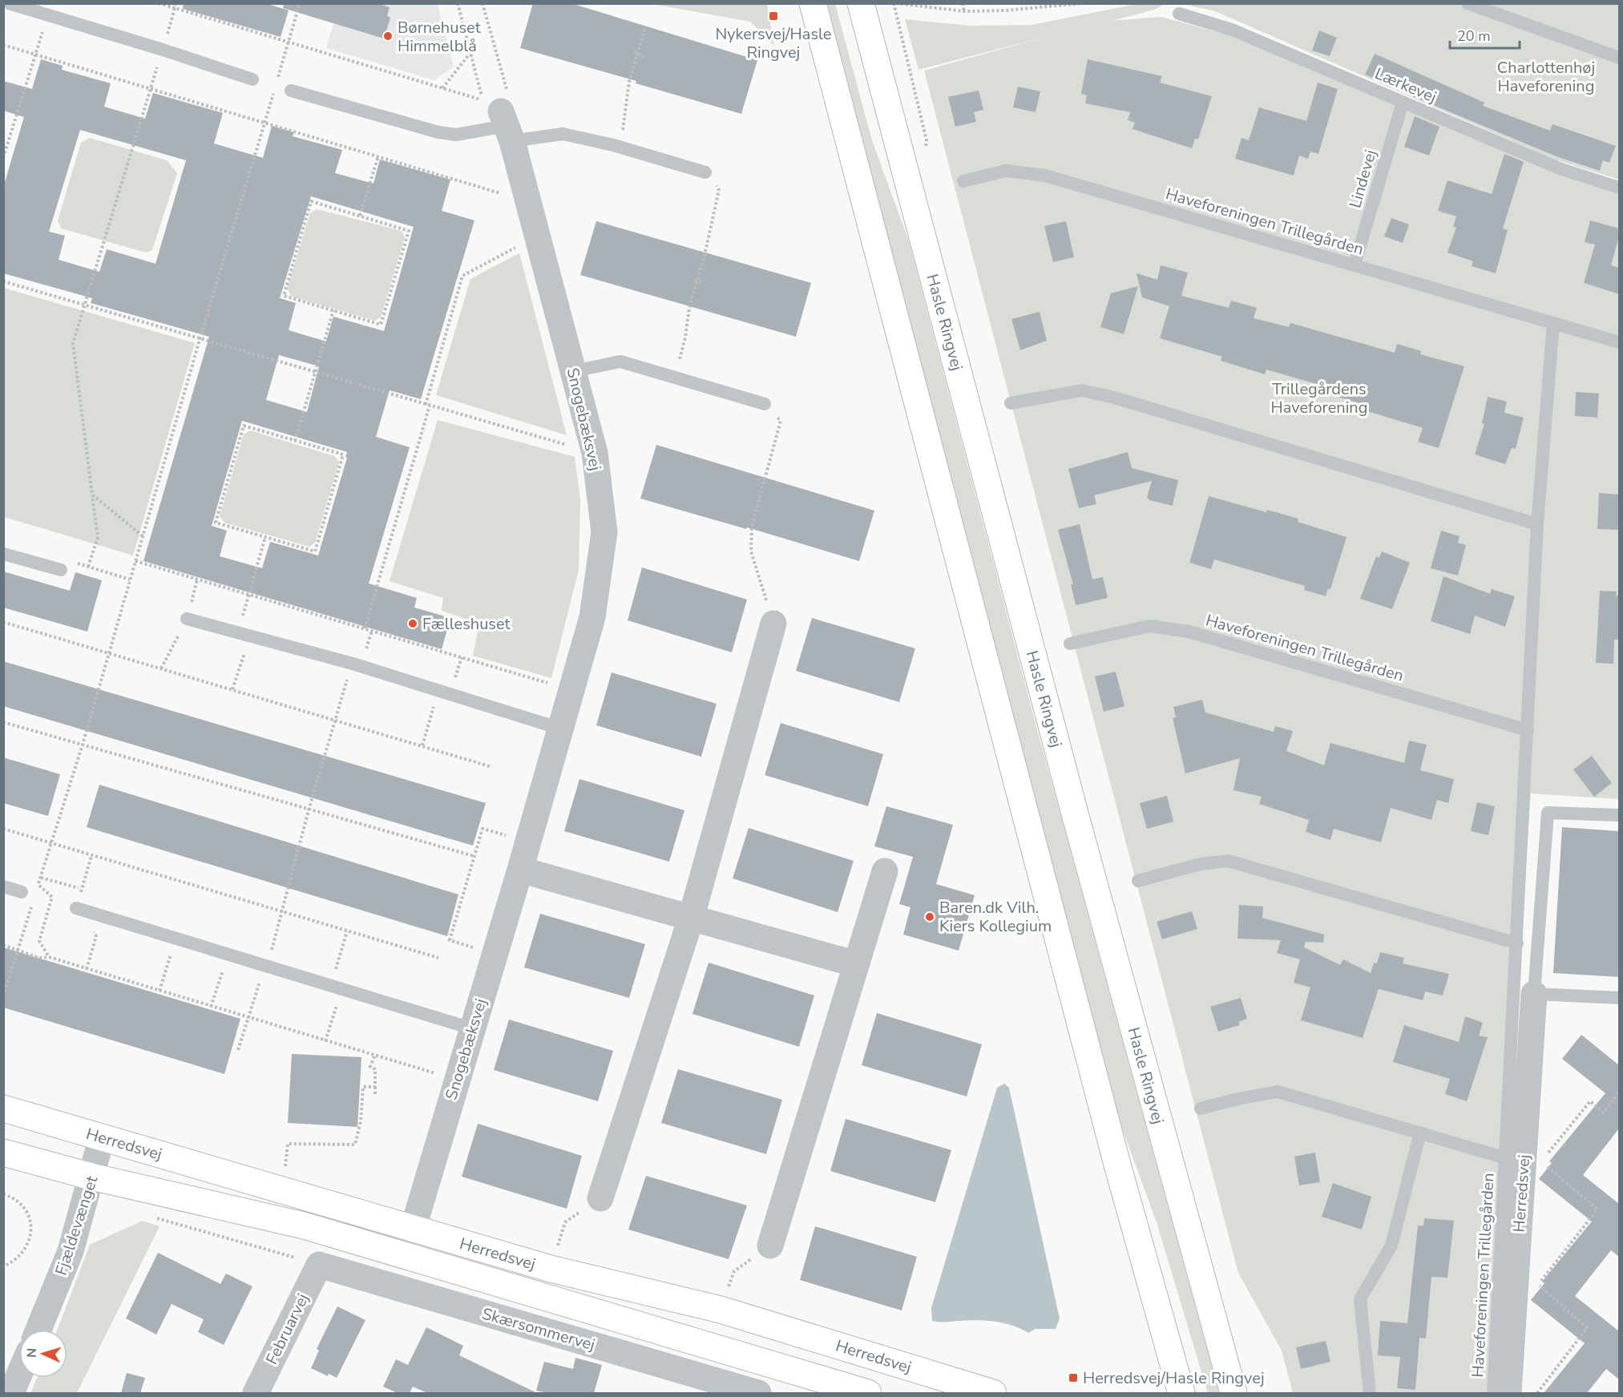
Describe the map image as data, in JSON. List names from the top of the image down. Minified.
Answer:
{"streets":{"main road":["Hasle Ringvej","Herredsvej"],"street":["Snogebæksvej","Fjældevænget","Februarvej","Skærsommervej"],"lane":["Lærkevej","Lindevej","Haveforeningen Trillegården"]},"crossings":[["Lærkevej","Lindevej"],["Lindevej","Haveforeningen Trillegården"],["Snogebæksvej","Herredsvej"],["Herredsvej","Fjældevænget"],["Februarvej","Skærsommervej"]],"parks":["Charlottenhøj Haveforening","Trillegårdens Haveforening"],"places":{"transit":["Nykersvej/Hasle Ringvej","Herredsvej/Hasle Ringvej"],"other":["Børnehuset Himmelblå","Fælleshuset","Baren.dk Vilh. Kiers Kollegium"]},"scale_bar":"20 m","north":"left"}
